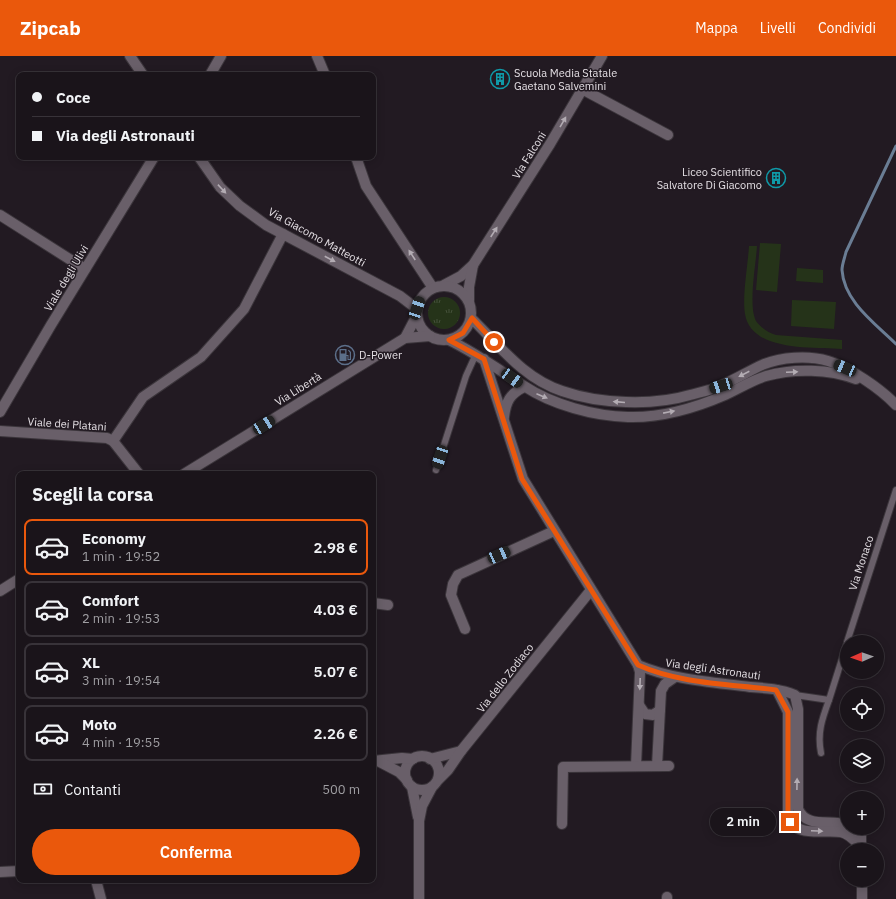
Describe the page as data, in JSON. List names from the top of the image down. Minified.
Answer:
{"streets":{"street":["Via Falconi","Via Giacomo Matteotti","Viale degli Ulivi","Via Libertà","Viale dei Platani","Via degli Astronauti","Via dello Zodiaco"],"lane":["Via Monaco"]},"crossings":[["Via Falconi","Via Giacomo Matteotti"],["Via Falconi","Via Libertà"],["Via Giacomo Matteotti","Via Libertà"]],"one_way":["Via Falconi"],"places":{"building":["Scuola Media Statale Gaetano Salvemini","Liceo Scientifico Salvatore Di Giacomo"],"fuel station":["D-Power"]},"north":"left","page":{"header":"Zipcab","nav":["Mappa","Livelli","Condividi"],"banner":["Coce","Via degli Astronauti"],"heading":"Scegli la corsa","list":[{"name":"Economy","note":"1 min · 19:52","value":"2.98 €"},{"name":"Comfort","note":"2 min · 19:53","value":"4.03 €"},{"name":"XL","note":"3 min · 19:54","value":"5.07 €"},{"name":"Moto","note":"4 min · 19:55","value":"2.26 €"}],"map_buttons":["+","−"],"pay":["Contanti","500 m"],"bubble":"2 min","buttons":"Conferma"}}
